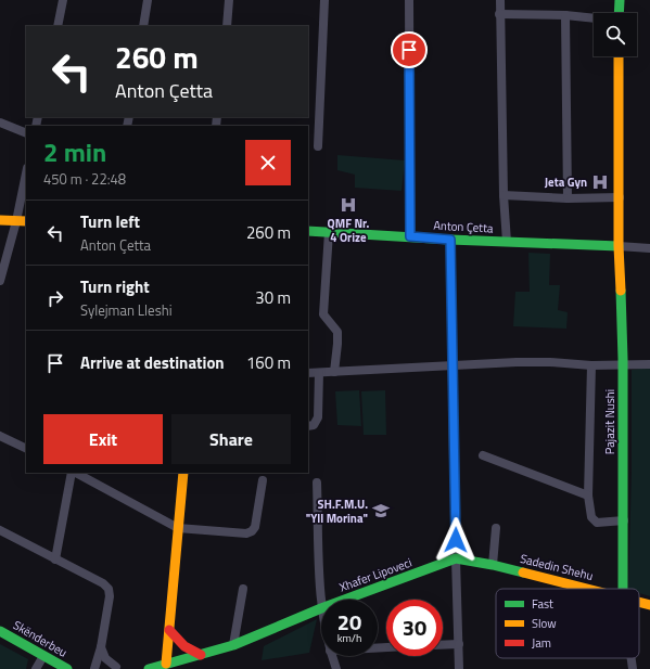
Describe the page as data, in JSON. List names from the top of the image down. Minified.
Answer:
{"streets":{"street":["Anton Çetta","Pajazit Nushi","Sadedin Shehu","Xhafer Lipoveci","Skënderbeu"]},"crossings":[["Anton Çetta","Pajazit Nushi"],["Sadedin Shehu","Xhafer Lipoveci"]],"places":{"hospital":["Jeta Gyn","QMF Nr. 4 Orize"],"school or university":["SH.F.M.U. \"Yll Morina\""]},"legend":["Fast","Slow","Jam"],"page":{"turn":["260 m","Anton Çetta"],"heading":["2 min","450 m · 22:48"],"list":[{"name":"Turn left","note":"Anton Çetta","value":"260 m"},{"name":"Turn right","note":"Sylejman Lleshi","value":"30 m"},{"name":"Arrive at destination","value":"160 m"}],"buttons":["Exit","Share"],"speed":"20 km/h","limit":"30"}}
